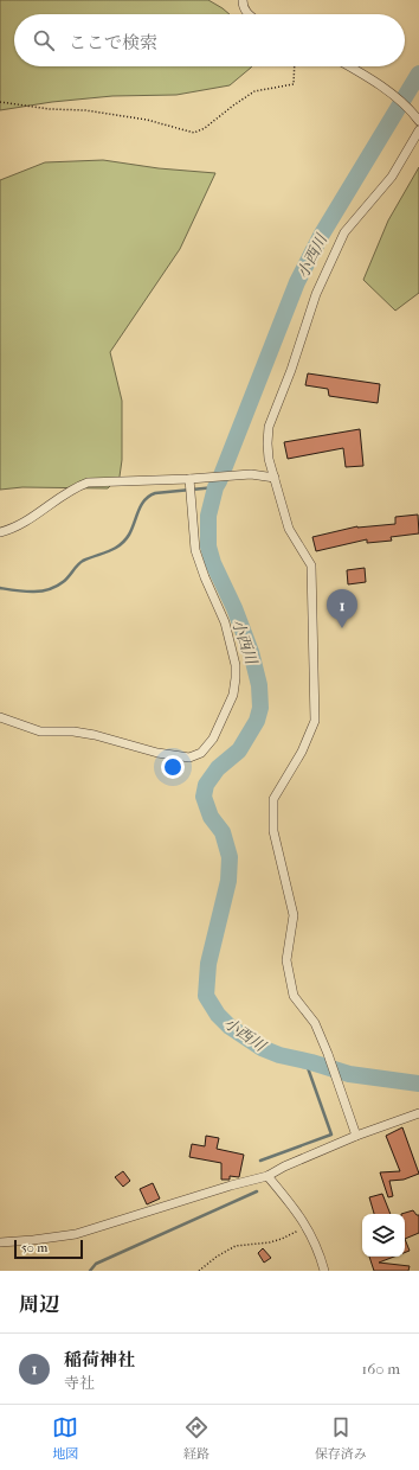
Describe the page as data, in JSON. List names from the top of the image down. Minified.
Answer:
{"water":["小西川"],"scale_bar":"50 m","page":{"search":"ここで検索","pins":"1","scale":"50 m","heading":"周辺","list":[{"mark":"1","name":"稲荷神社","note":"寺社","value":"160 m"}],"nav":["地図","経路","保存済み"]}}
